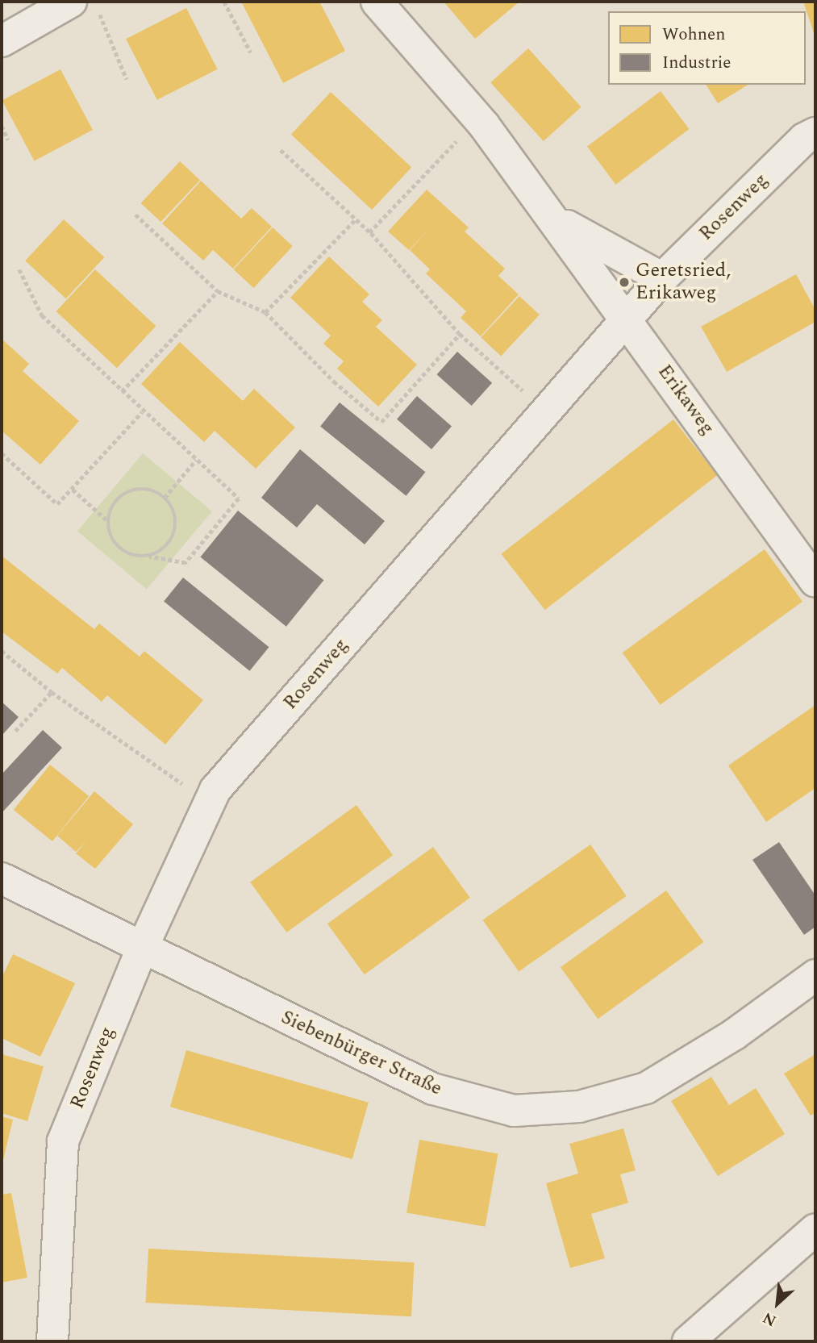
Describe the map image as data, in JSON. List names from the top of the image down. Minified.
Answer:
{"streets":{"street":["Rosenweg","Erikaweg","Siebenbürger Straße"]},"crossings":[["Rosenweg","Erikaweg"],["Rosenweg","Siebenbürger Straße"]],"places":["Geretsried, Erikaweg"],"legend":["Wohnen","Industrie"],"north":"bottom left"}
